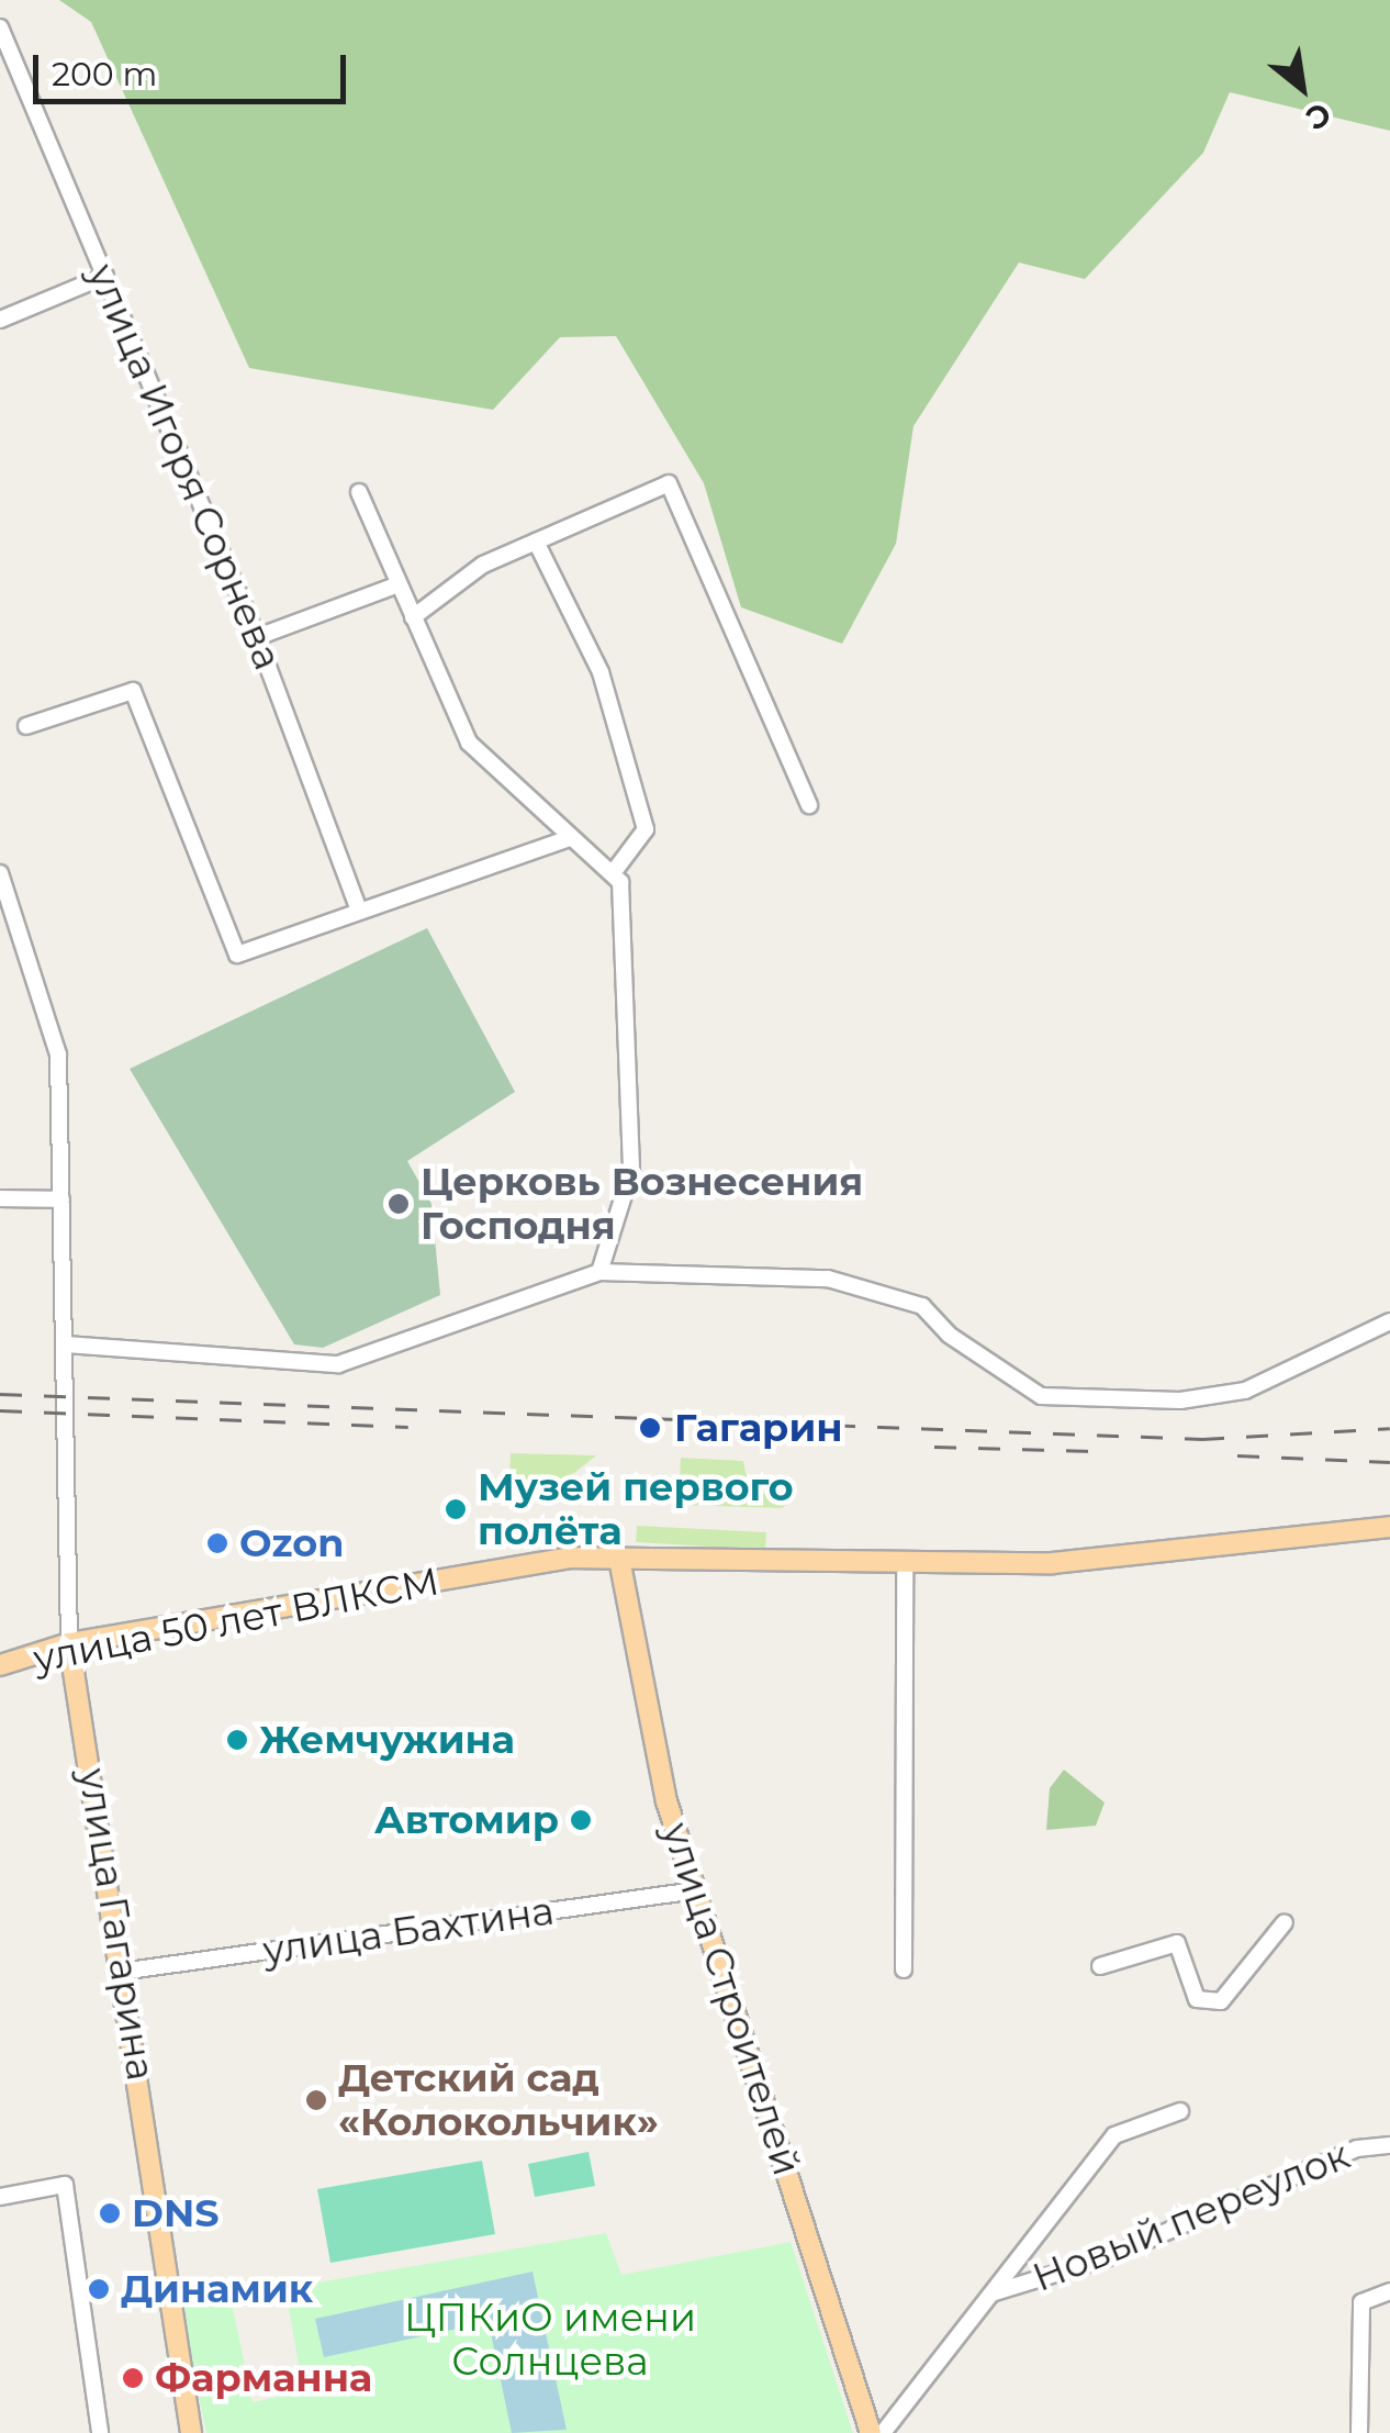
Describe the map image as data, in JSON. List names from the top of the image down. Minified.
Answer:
{"streets":{"main road":["улица 50 лет ВЛКСМ","улица Гагарина","улица Строителей"],"street":["улица Игоря Сорнева","улица Бахтина","Новый переулок"]},"crossings":[["улица 50 лет ВЛКСМ","улица Гагарина"],["улица 50 лет ВЛКСМ","улица Строителей"],["улица Гагарина","улица Бахтина"],["улица Бахтина","улица Строителей"]],"parks":["ЦПКиО имени Солнцева"],"places":["Церковь Вознесения Господня","Гагарин","Музей первого полёта","Ozon","Жемчужина","Автомир","Детский сад «Колокольчик»","DNS","Динамик","Фарманна"],"scale_bar":"200 m","north":"bottom right"}
